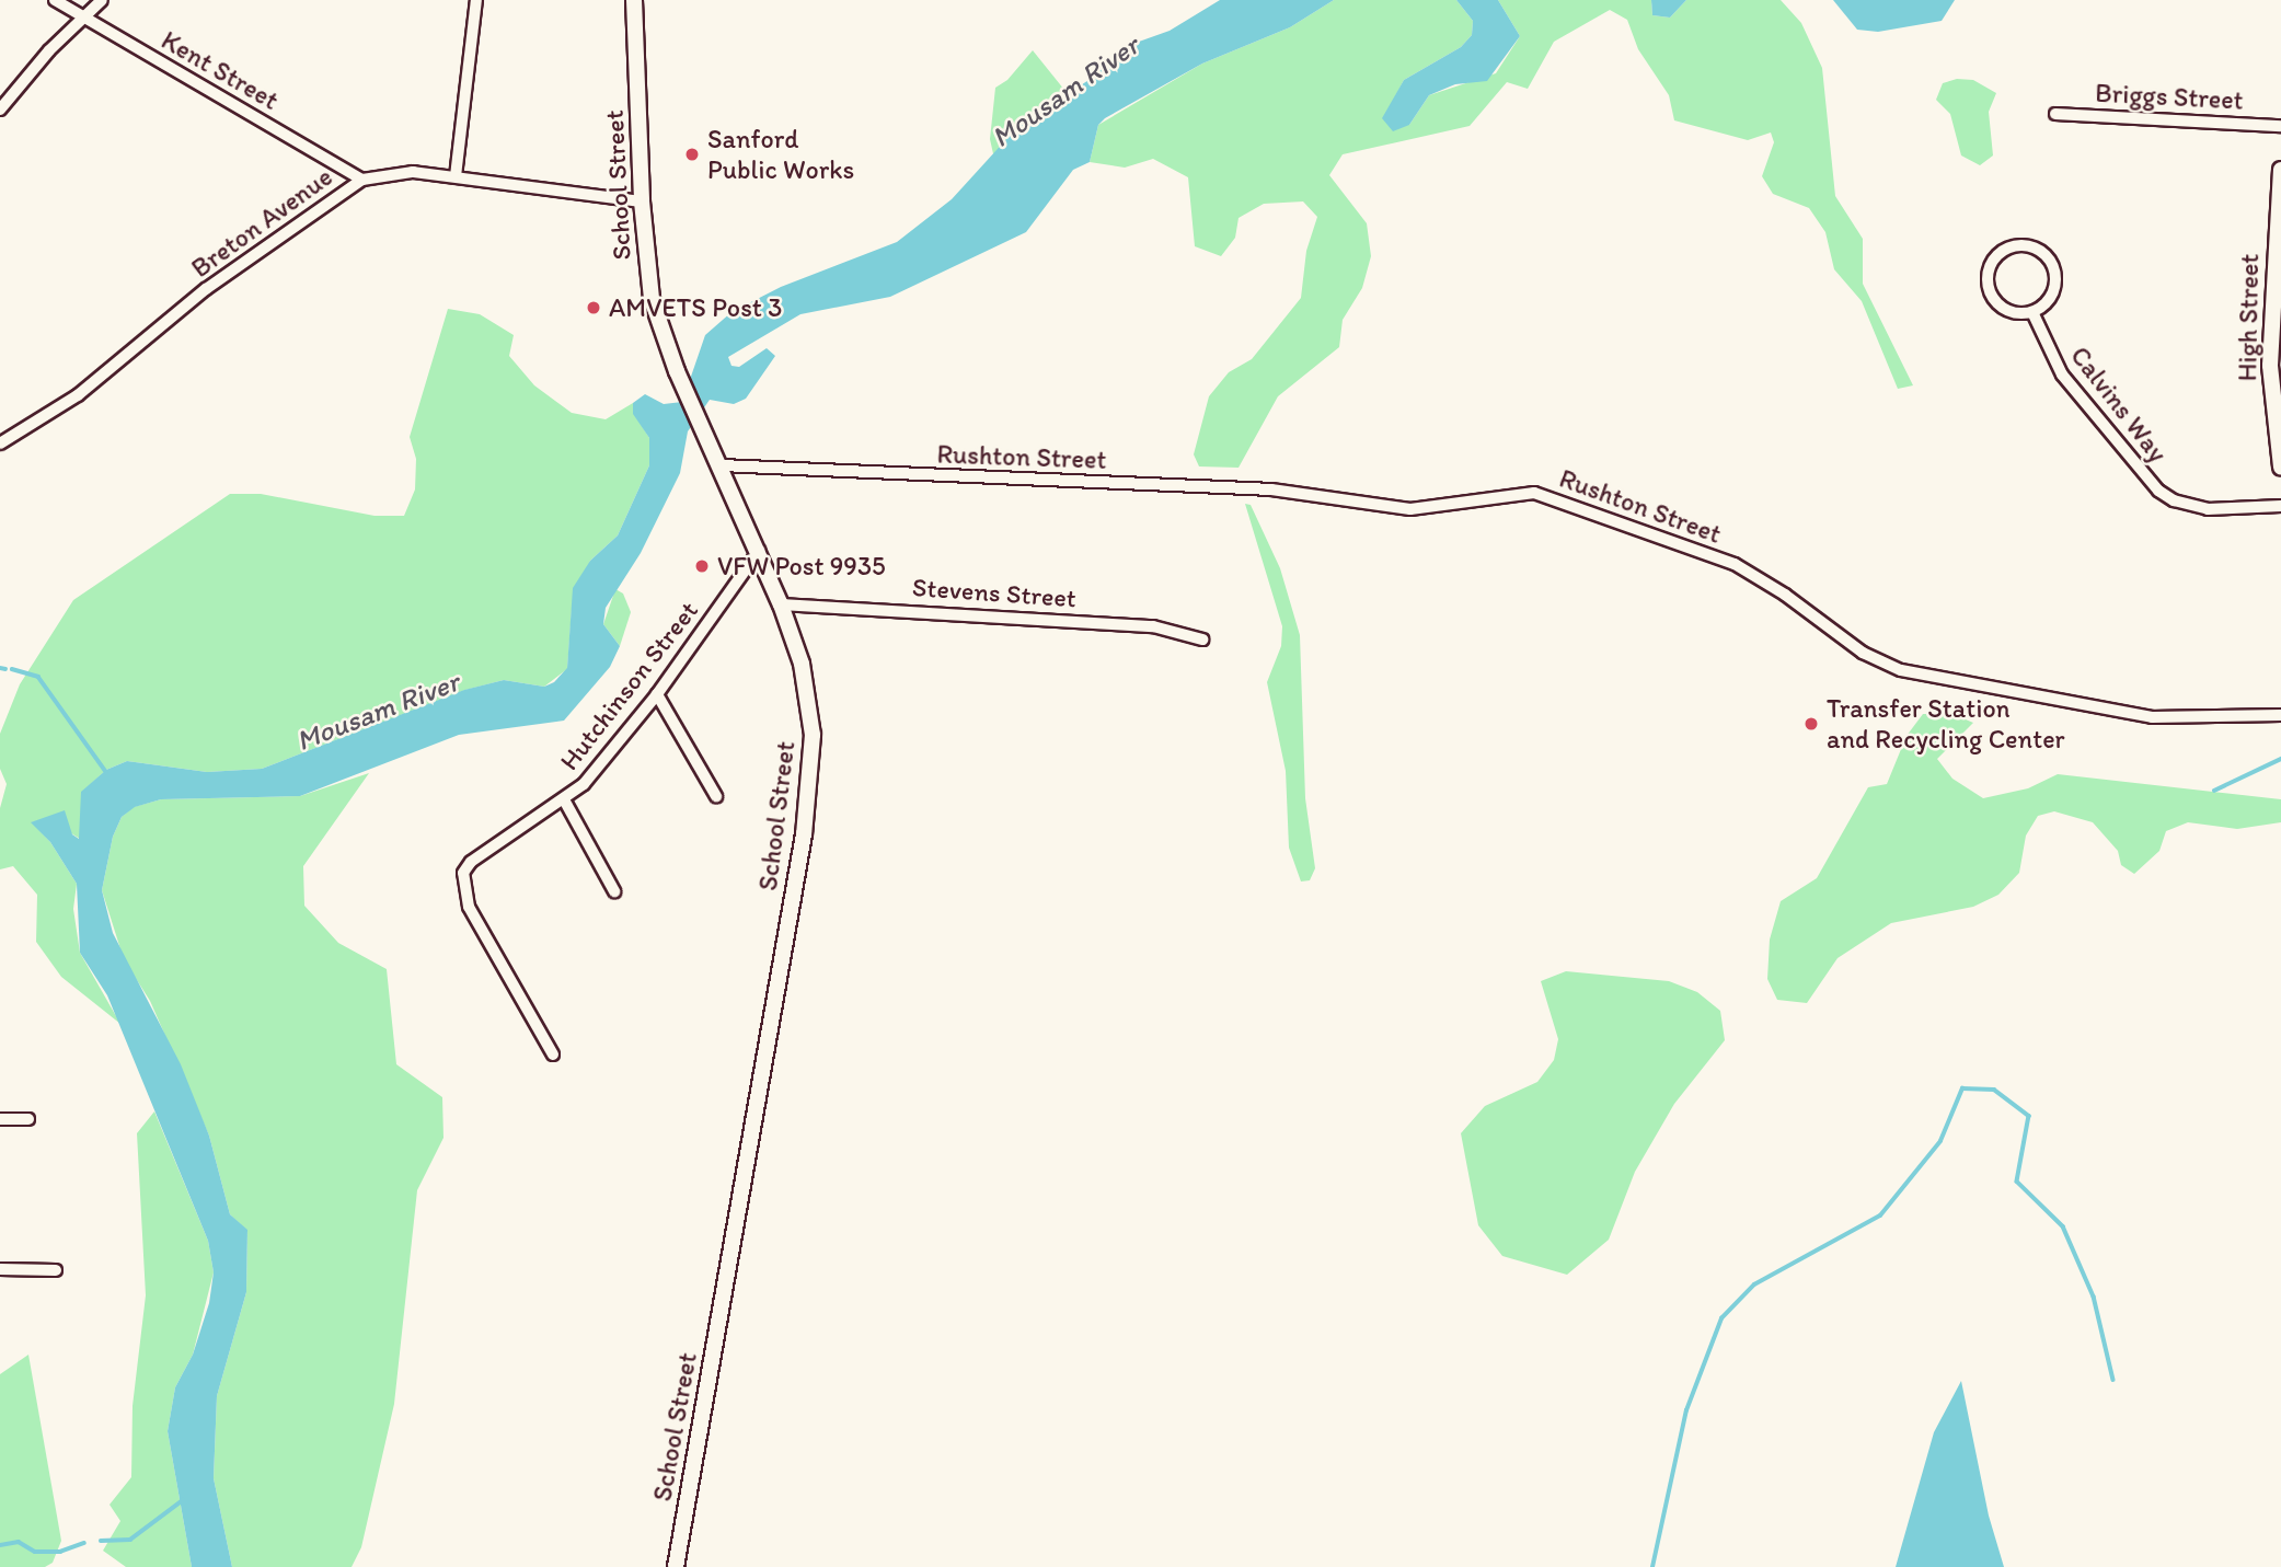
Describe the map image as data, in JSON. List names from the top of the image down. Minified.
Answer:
{"streets":{"street":["Kent Street","Briggs Street","School Street","Breton Avenue","High Street","Calvins Way","Rushton Street","Stevens Street","Hutchinson Street"]},"crossings":[["Kent Street","Breton Avenue"],["School Street","Breton Avenue"],["School Street","Rushton Street"],["School Street","Stevens Street"],["School Street","Hutchinson Street"]],"water":["Mousam River"],"places":["Sanford Public Works","AMVETS Post 3","VFW Post 9935","Transfer Station and Recycling Center"]}
